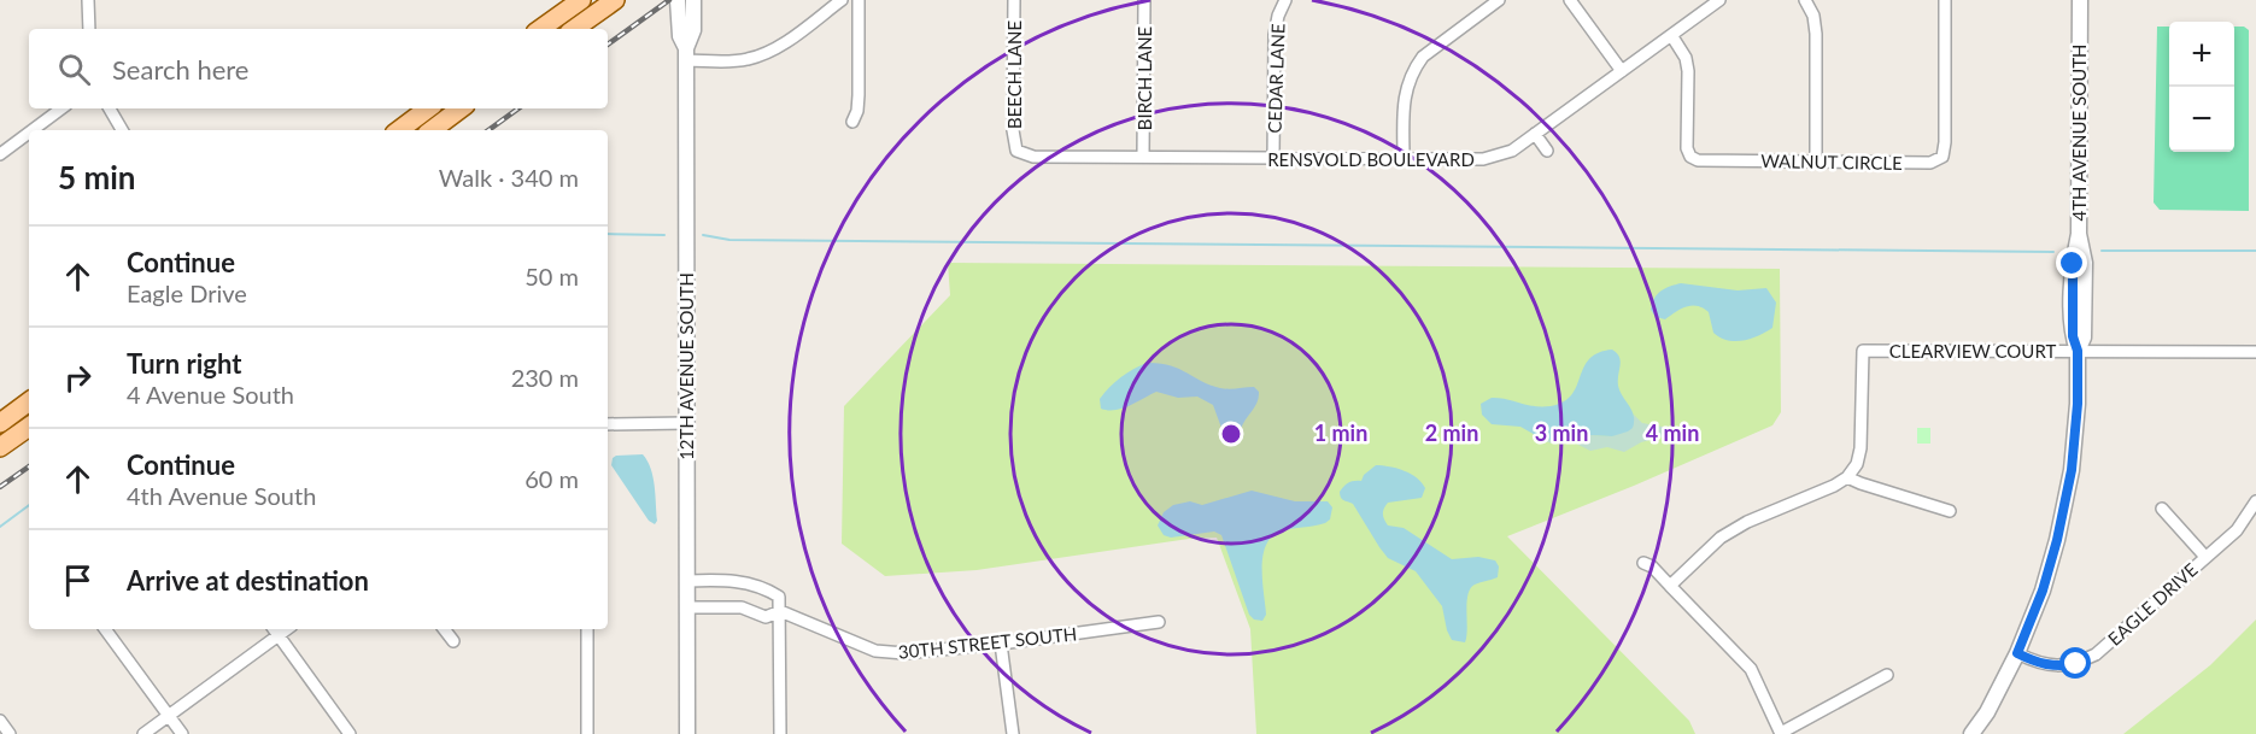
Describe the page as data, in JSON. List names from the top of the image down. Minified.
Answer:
{"streets":{"street":["BEECH LANE","BIRCH LANE","CEDAR LANE","4TH AVENUE SOUTH","RENSVOLD BOULEVARD","WALNUT CIRCLE","CLEARVIEW COURT","12TH AVENUE SOUTH","EAGLE DRIVE","30TH STREET SOUTH"]},"crossings":[["BEECH LANE","RENSVOLD BOULEVARD"],["BIRCH LANE","RENSVOLD BOULEVARD"],["CEDAR LANE","RENSVOLD BOULEVARD"],["4TH AVENUE SOUTH","CLEARVIEW COURT"],["4TH AVENUE SOUTH","EAGLE DRIVE"],["RENSVOLD BOULEVARD","WALNUT CIRCLE"],["12TH AVENUE SOUTH","30TH STREET SOUTH"]],"page":{"map_buttons":["+","−"],"search":"Search here","heading":["5 min","Walk · 340 m"],"list":[["Continue","Eagle Drive","50 m"],["Turn right","4 Avenue South","230 m"],["Continue","4th Avenue South","60 m"],"Arrive at destination"]},"rings":["1 min","2 min","3 min","4 min"]}
